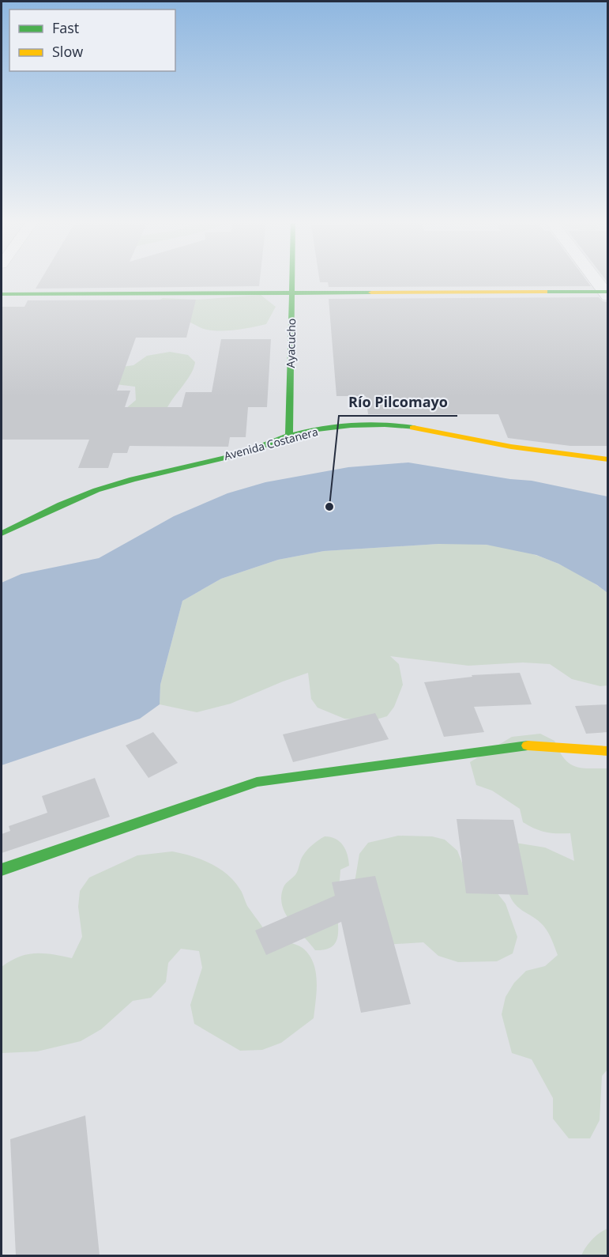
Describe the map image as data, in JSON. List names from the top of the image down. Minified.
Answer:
{"streets":{"street":["Ayacucho","Avenida Costanera"]},"crossings":[["Ayacucho","Avenida Costanera"]],"places":["Río Pilcomayo"],"legend":["Fast","Slow"]}
